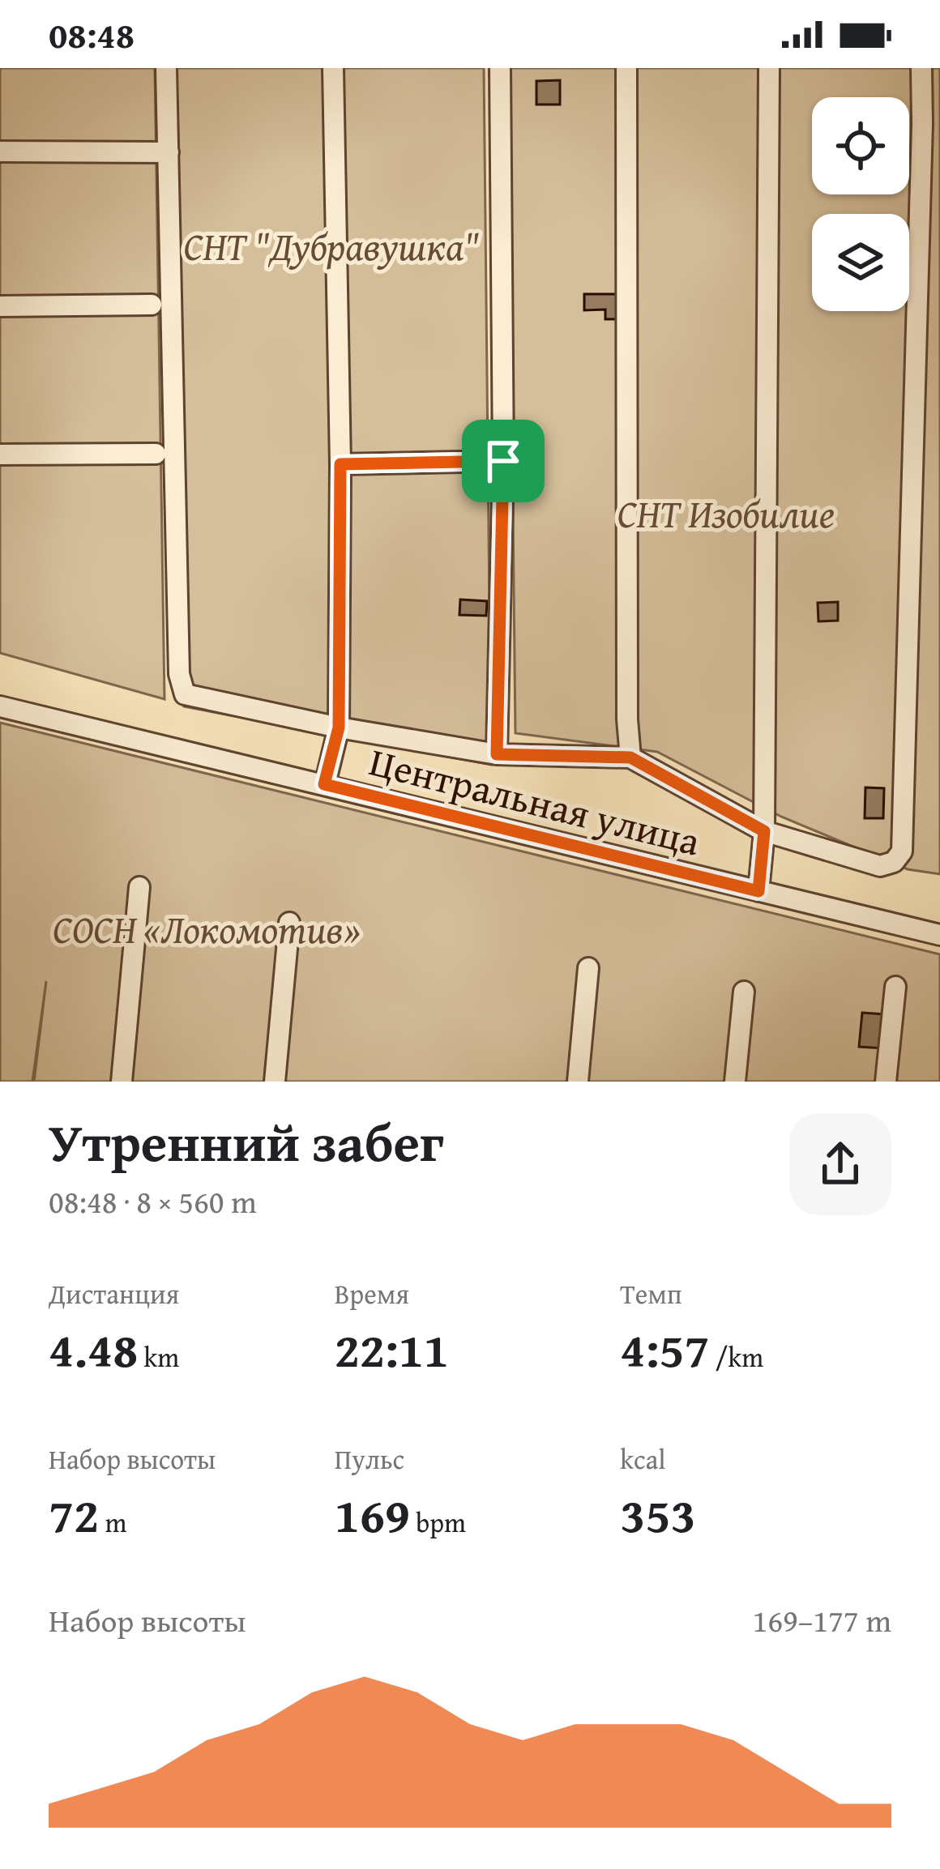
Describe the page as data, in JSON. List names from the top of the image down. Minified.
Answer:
{"streets":{"street":["Центральная улица"]},"parks":["СНТ \"Дубравушка\"","СНТ Изобилие","СОСН «Локомотив»"],"page":{"status":"08:48","heading":["Утренний забег","08:48 · 8 × 560 m"],"stats":[["Дистанция","4.48 km"],["Время","22:11"],["Темп","4:57 /km"],["Набор высоты","72 m"],["Пульс","169 bpm"],["kcal","353"]],"chart":["Набор высоты","169–177 m"]}}
